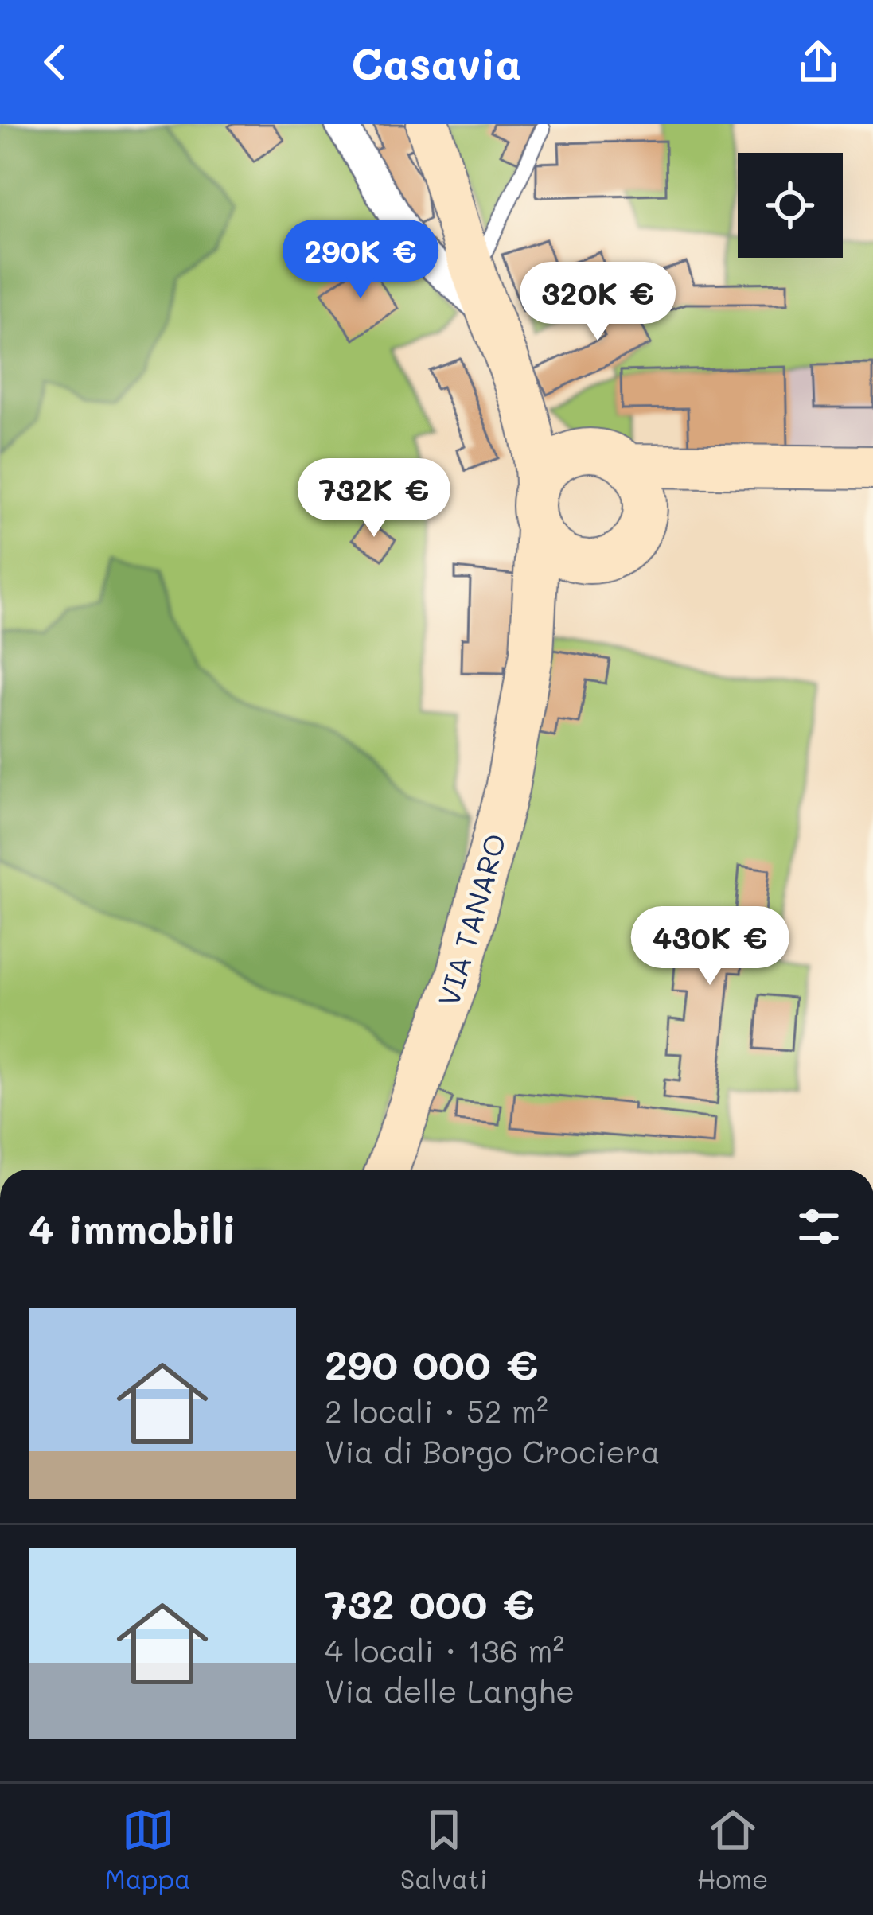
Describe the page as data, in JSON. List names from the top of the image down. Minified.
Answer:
{"streets":{"main road":["VIA TANARO"]},"page":{"header":"Casavia","price":["290K €","320K €","732K €","430K €"],"heading":"4 immobili","list":[{"name":"290 000 €","note":"2 locali · 52 m² · Via di Borgo Crociera"},{"name":"732 000 €","note":"4 locali · 136 m² · Via delle Langhe"}],"tabs":["Mappa","Salvati","Home"]}}
